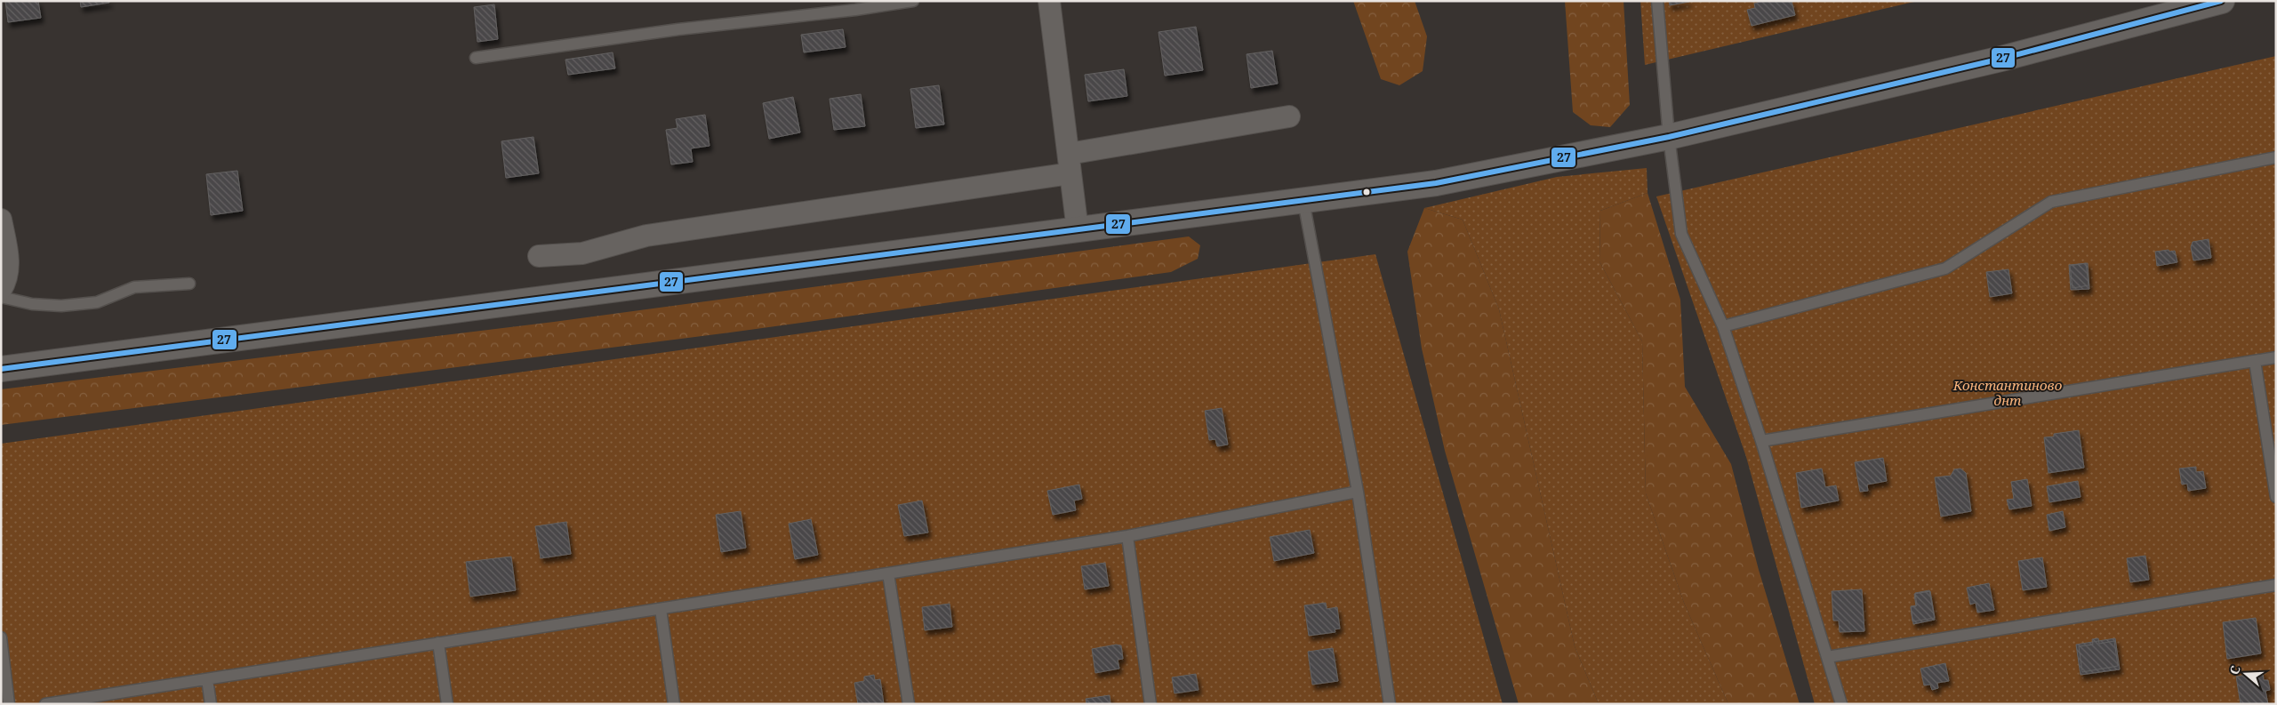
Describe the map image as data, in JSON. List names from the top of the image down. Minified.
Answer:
{"parks":["Константиново днт"],"lines":["transit line 27"],"north":"left"}
